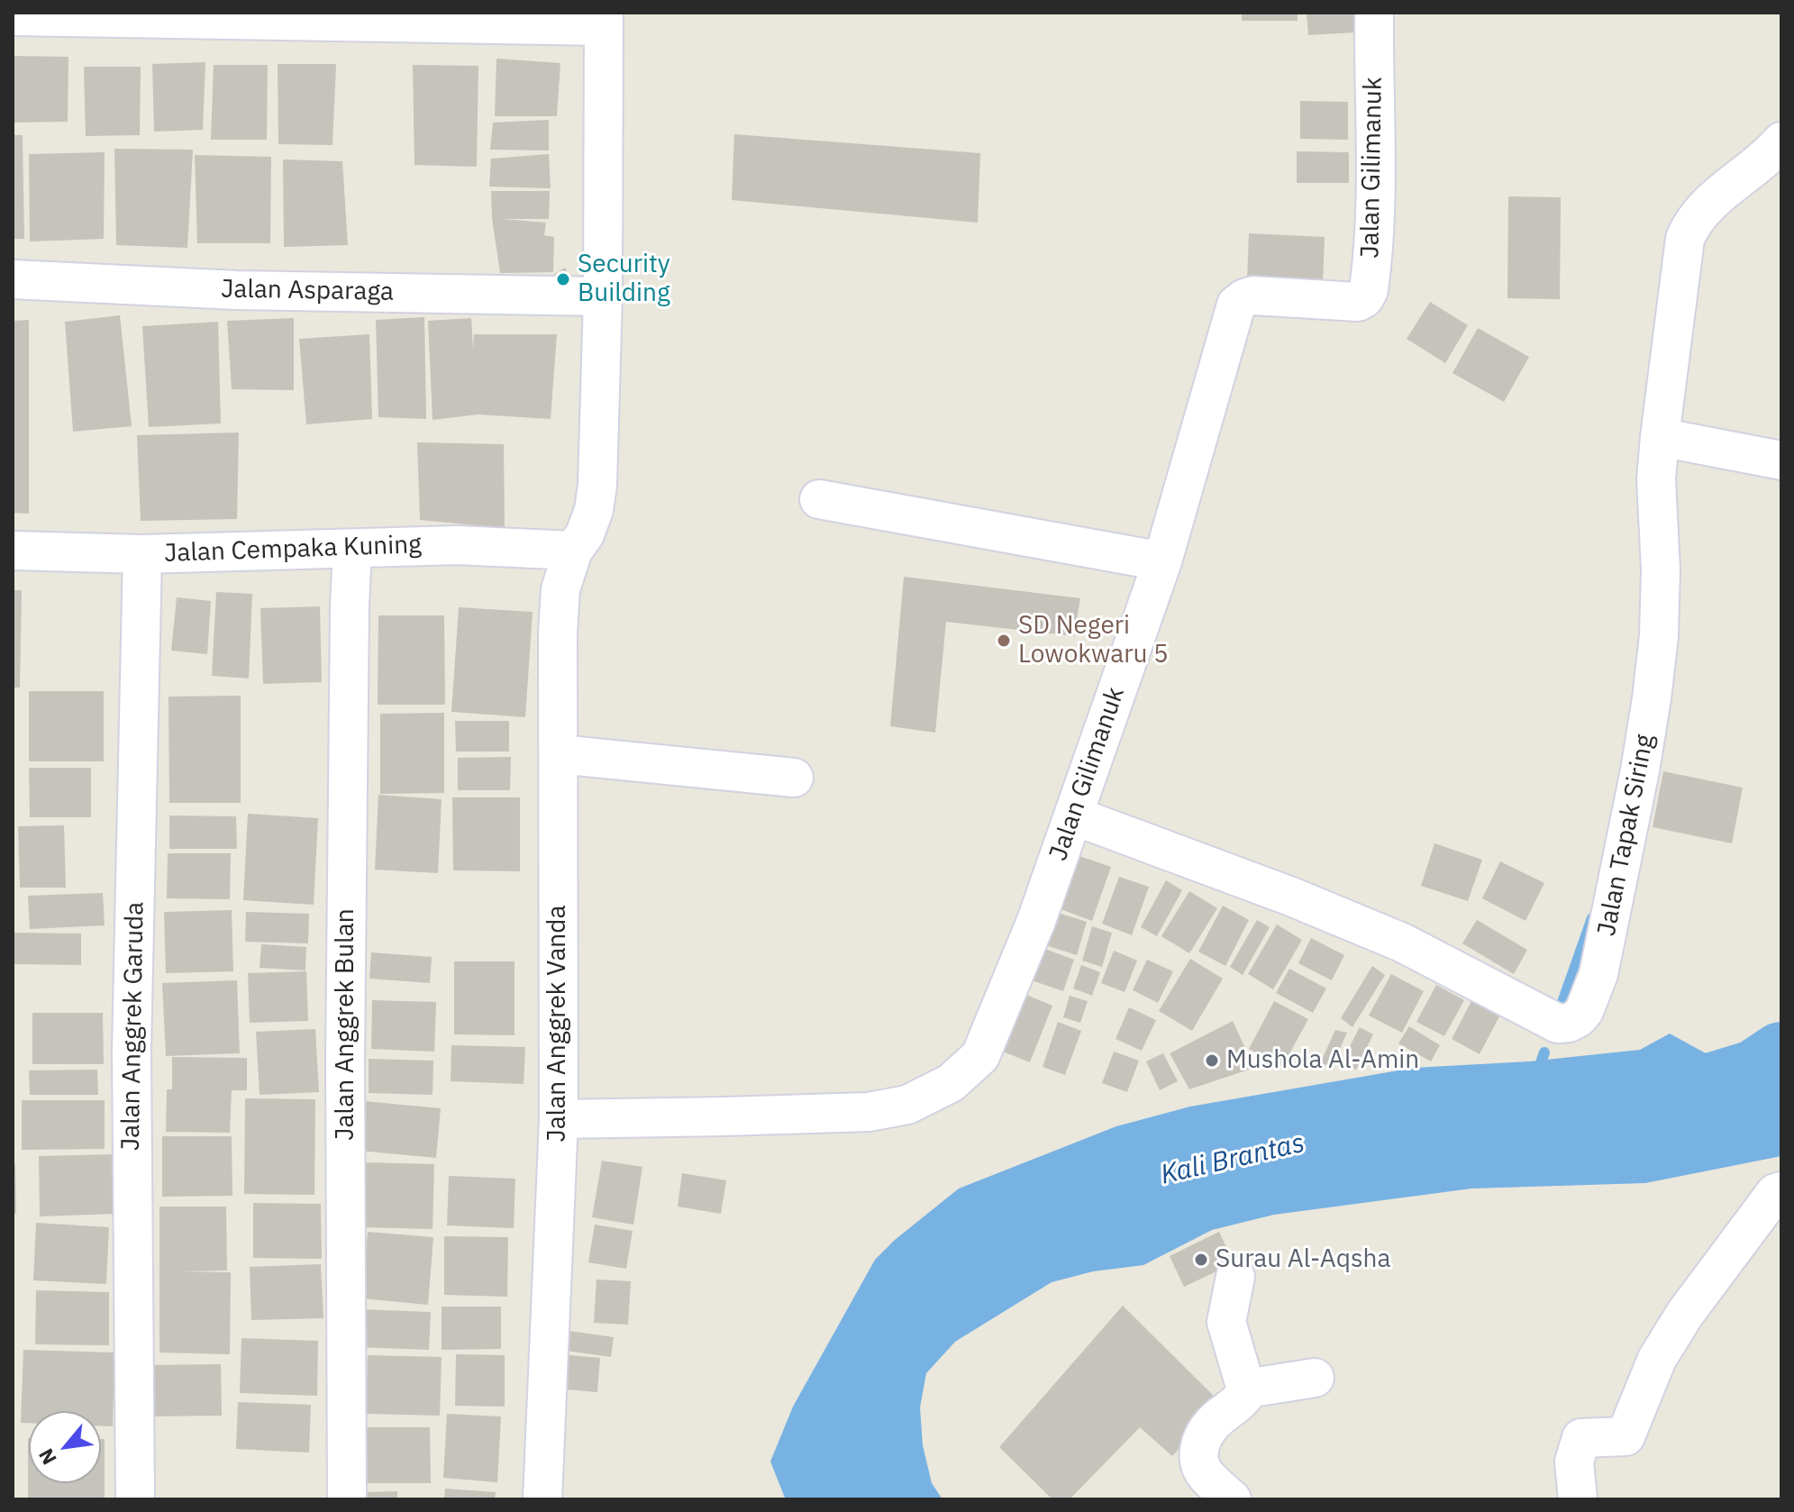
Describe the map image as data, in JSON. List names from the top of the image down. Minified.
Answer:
{"streets":{"street":["Jalan Gilimanuk","Jalan Asparaga","Jalan Cempaka Kuning","Jalan Tapak Siring","Jalan Anggrek Vanda","Jalan Anggrek Bulan","Jalan Anggrek Garuda"]},"crossings":[["Jalan Gilimanuk","Jalan Tapak Siring"],["Jalan Gilimanuk","Jalan Anggrek Vanda"],["Jalan Asparaga","Jalan Anggrek Vanda"],["Jalan Cempaka Kuning","Jalan Anggrek Vanda"],["Jalan Cempaka Kuning","Jalan Anggrek Bulan"],["Jalan Cempaka Kuning","Jalan Anggrek Garuda"]],"water":["Kali Brantas"],"places":["Security Building","SD Negeri Lowokwaru 5","Mushola Al-Amin","Surau Al-Aqsha"],"north":"bottom left"}
